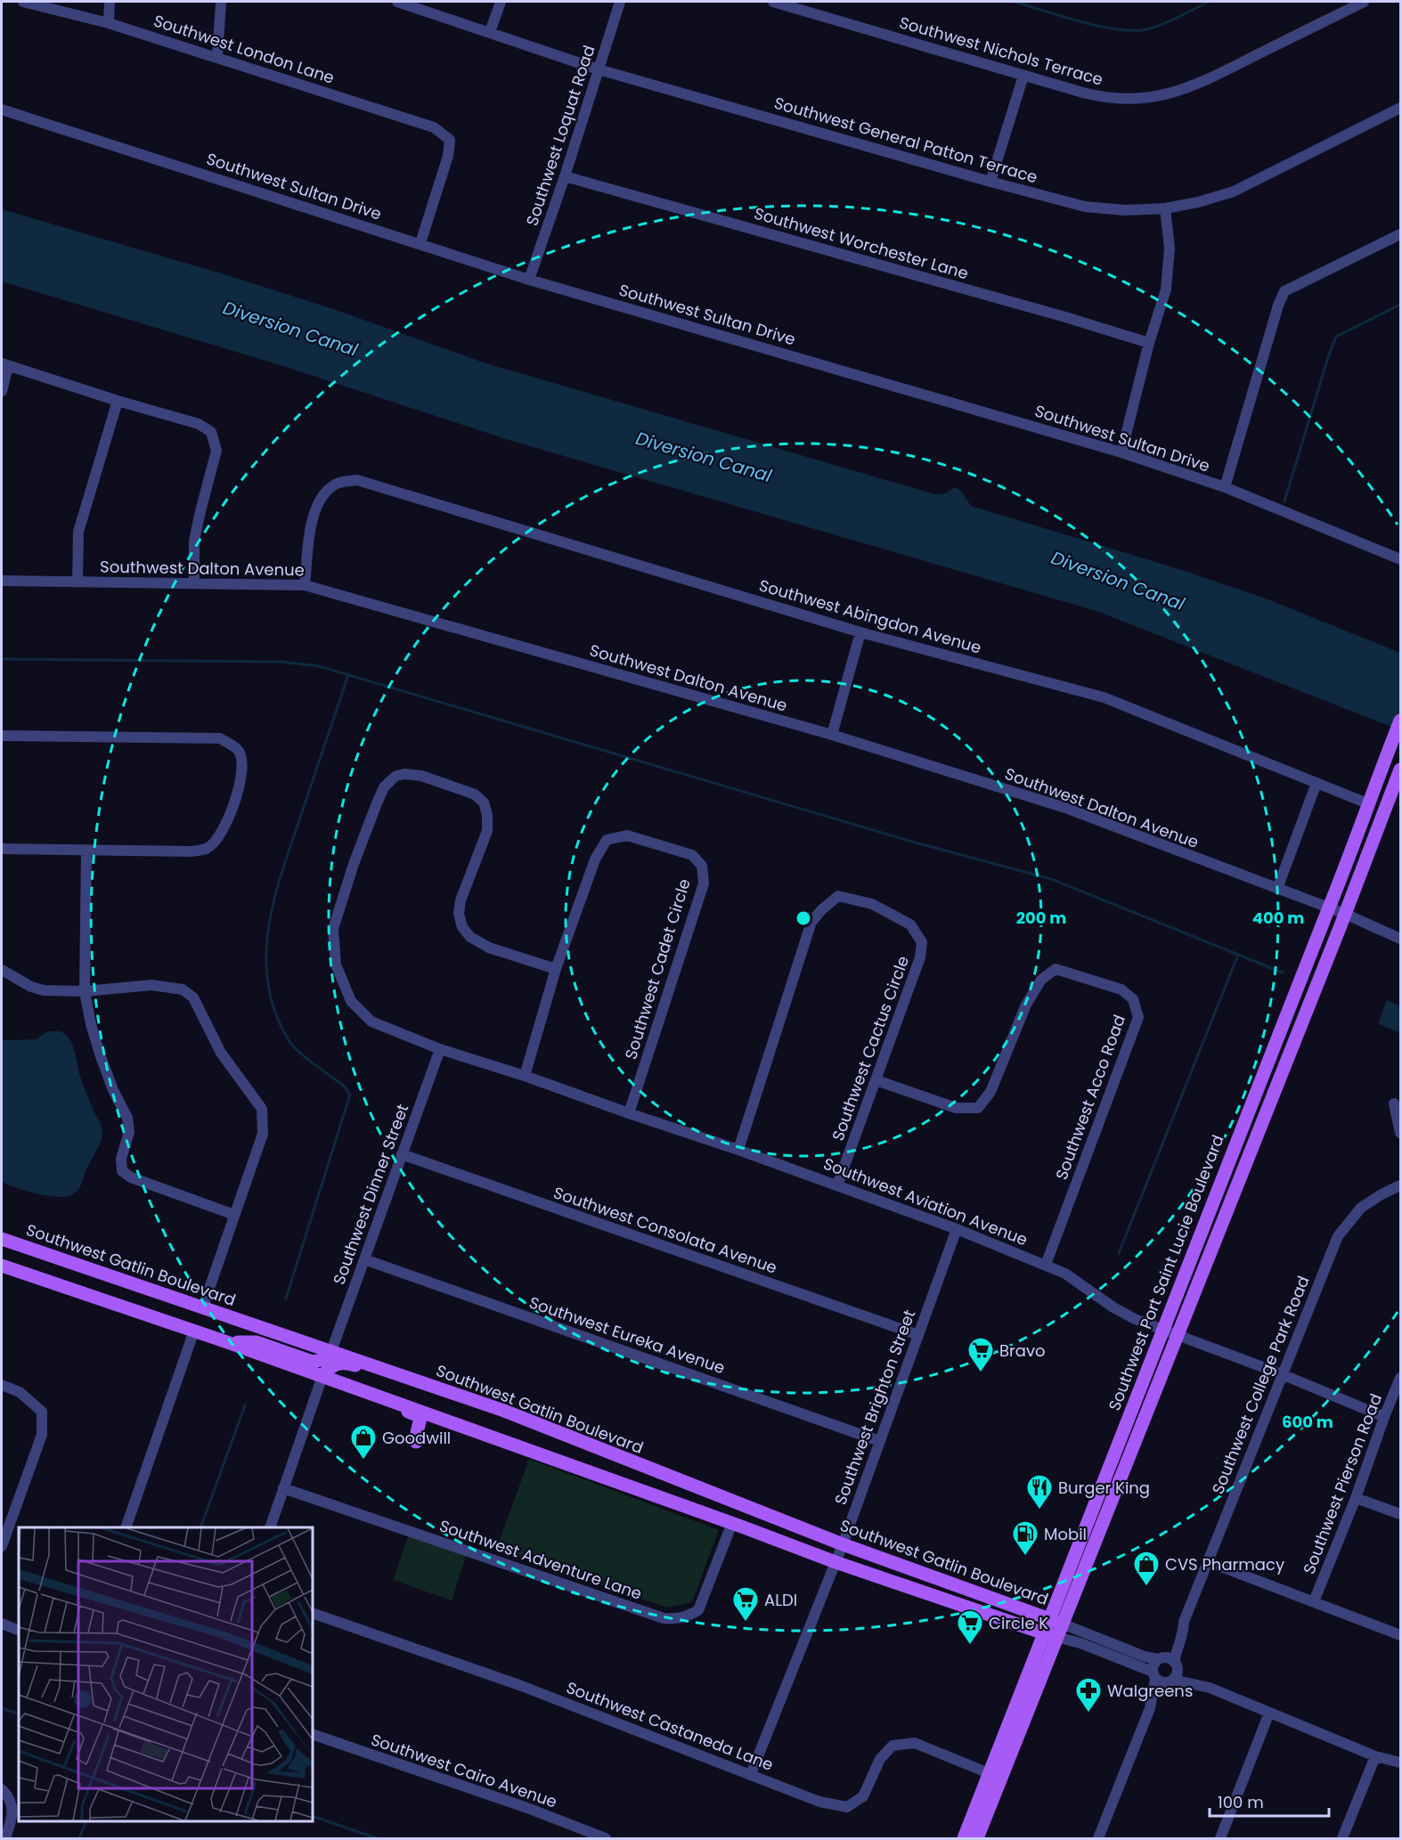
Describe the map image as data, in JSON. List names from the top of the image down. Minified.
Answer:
{"streets":{"main road":["Southwest Gatlin Boulevard","Southwest Port Saint Lucie Boulevard"],"street":["Southwest London Lane","Southwest Nichols Terrace","Southwest Loquat Road","Southwest General Patton Terrace","Southwest Sultan Drive","Southwest Worchester Lane","Southwest Dalton Avenue","Southwest Abingdon Avenue","Southwest Cadet Circle","Southwest Cactus Circle","Southwest Acco Road","Southwest Dinner Street","Southwest Aviation Avenue","Southwest Consolata Avenue","Southwest Eureka Avenue","Southwest College Park Road","Southwest Brighton Street","Southwest Pierson Road","Southwest Adventure Lane","Southwest Castaneda Lane","Southwest Cairo Avenue"]},"crossings":[["Southwest London Lane","Southwest Sultan Drive"],["Southwest Loquat Road","Southwest General Patton Terrace"],["Southwest Loquat Road","Southwest Sultan Drive"],["Southwest Loquat Road","Southwest Worchester Lane"],["Southwest Dalton Avenue","Southwest Abingdon Avenue"],["Southwest Dalton Avenue","Southwest Port Saint Lucie Boulevard"],["Southwest Abingdon Avenue","Southwest Port Saint Lucie Boulevard"],["Southwest Cadet Circle","Southwest Aviation Avenue"],["Southwest Cactus Circle","Southwest Acco Road"],["Southwest Cactus Circle","Southwest Aviation Avenue"],["Southwest Acco Road","Southwest Aviation Avenue"],["Southwest Dinner Street","Southwest Aviation Avenue"],["Southwest Dinner Street","Southwest Consolata Avenue"],["Southwest Dinner Street","Southwest Gatlin Boulevard"],["Southwest Dinner Street","Southwest Eureka Avenue"],["Southwest Aviation Avenue","Southwest Port Saint Lucie Boulevard"],["Southwest Aviation Avenue","Southwest College Park Road"],["Southwest Aviation Avenue","Southwest Brighton Street"],["Southwest Aviation Avenue","Southwest Pierson Road"],["Southwest Consolata Avenue","Southwest Brighton Street"],["Southwest Gatlin Boulevard","Southwest Port Saint Lucie Boulevard"],["Southwest Gatlin Boulevard","Southwest Brighton Street"],["Southwest Gatlin Boulevard","Southwest Adventure Lane"],["Southwest Port Saint Lucie Boulevard","Southwest Castaneda Lane"],["Southwest Eureka Avenue","Southwest Brighton Street"],["Southwest Brighton Street","Southwest Castaneda Lane"]],"water":["Diversion Canal"],"places":{"supermarket":["Bravo","ALDI","Circle K"],"shop":["Goodwill","CVS Pharmacy"],"restaurant":["Burger King"],"fuel station":["Mobil"],"pharmacy":["Walgreens"]},"scale_bar":"100 m","rings":["200 m","400 m","600 m"]}
